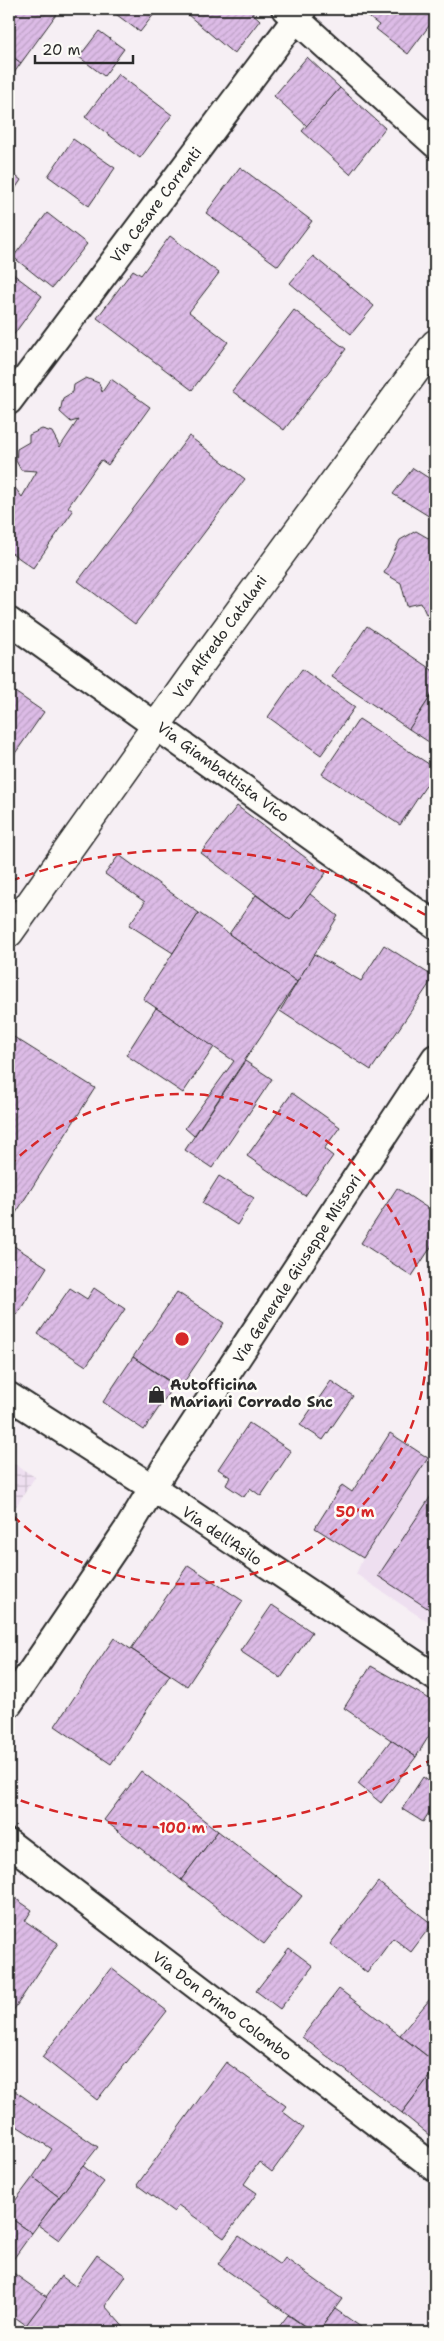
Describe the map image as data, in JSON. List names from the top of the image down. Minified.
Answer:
{"streets":{"street":["Via Cesare Correnti","Via Alfredo Catalani","Via Giambattista Vico","Via Generale Giuseppe Missori","Via dell'Asilo","Via Don Primo Colombo"]},"crossings":[["Via Alfredo Catalani","Via Giambattista Vico"],["Via Generale Giuseppe Missori","Via dell'Asilo"]],"places":{"shop":["Autofficina Mariani Corrado Snc"]},"scale_bar":"20 m","rings":["50 m","100 m"]}
